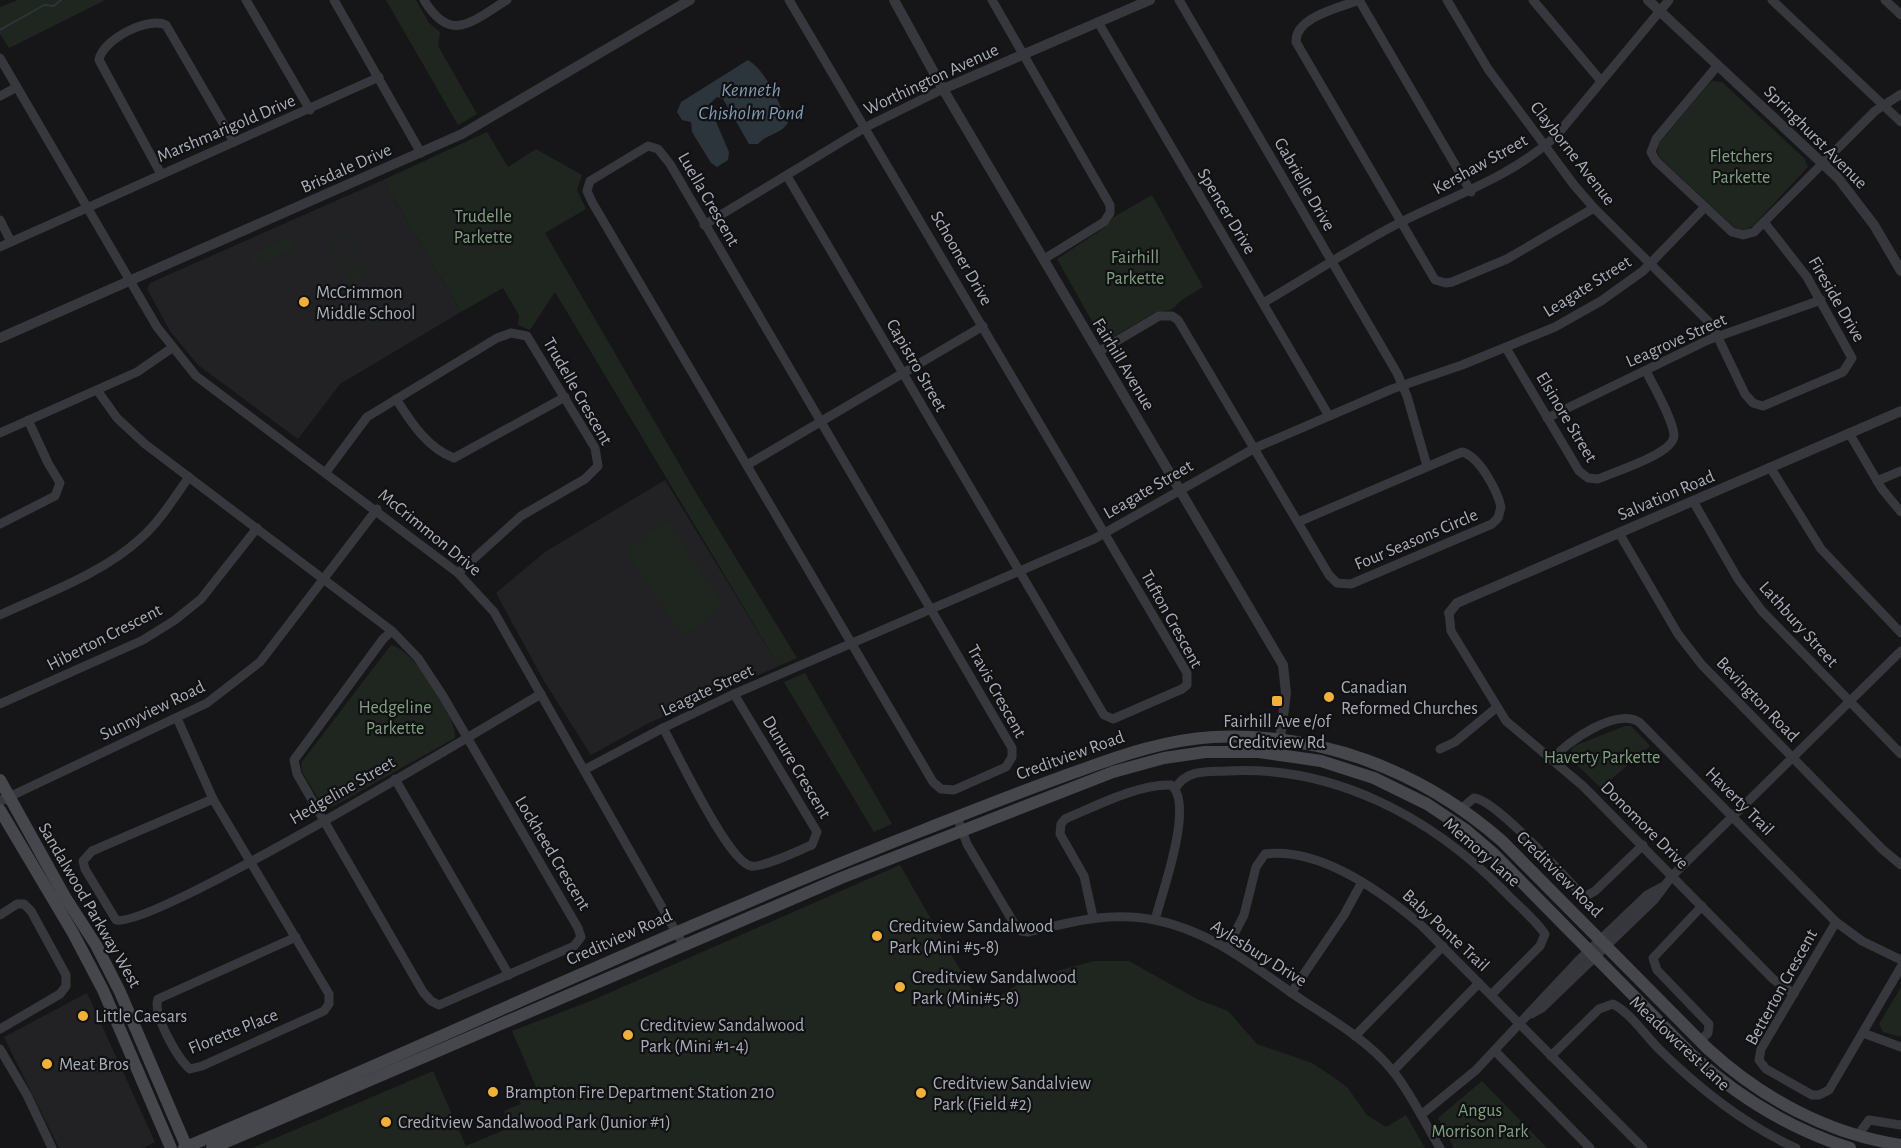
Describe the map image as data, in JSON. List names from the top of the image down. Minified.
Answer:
{"streets":{"main road":["Creditview Road","Sandalwood Parkway West"],"street":["Worthington Avenue","Marshmarigold Drive","Springhurst Avenue","Clayborne Avenue","Kershaw Street","Brisdale Drive","Gabrielle Drive","Luella Crescent","Spencer Drive","Schooner Drive","Leagate Street","Fireside Drive","Leagrove Street","Fairhill Avenue","Capistro Street","Trudelle Crescent","Elsinore Street","Salvation Road","McCrimmon Drive","Four Seasons Circle","Tufton Crescent","Lathbury Street","Hiberton Crescent","Travis Crescent","Bevington Road","Sunnyview Road","Dunure Crescent","Hedgeline Street","Haverty Trail","Donomore Drive","Memory Lane","Lockheed Crescent","Baby Ponte Trail","Aylesbury Drive","Betterton Crescent","Florette Place","Meadowcrest Lane"]},"crossings":[["Worthington Avenue","Luella Crescent"],["Worthington Avenue","Spencer Drive"],["Worthington Avenue","Schooner Drive"],["Worthington Avenue","Fairhill Avenue"],["Worthington Avenue","Capistro Street"],["Marshmarigold Drive","McCrimmon Drive"],["Springhurst Avenue","Kershaw Street"],["Clayborne Avenue","Kershaw Street"],["Clayborne Avenue","Leagate Street"],["Clayborne Avenue","Fireside Drive"],["Clayborne Avenue","Leagrove Street"],["Kershaw Street","Gabrielle Drive"],["Kershaw Street","Spencer Drive"],["Brisdale Drive","McCrimmon Drive"],["Gabrielle Drive","Leagate Street"],["Gabrielle Drive","Four Seasons Circle"],["Luella Crescent","Leagate Street"],["Luella Crescent","Travis Crescent"],["Spencer Drive","Leagate Street"],["Schooner Drive","Leagate Street"],["Schooner Drive","Tufton Crescent"],["Leagate Street","Fairhill Avenue"],["Leagate Street","Capistro Street"],["Leagate Street","Elsinore Street"],["Leagate Street","McCrimmon Drive"],["Leagate Street","Four Seasons Circle"],["Leagate Street","Tufton Crescent"],["Leagate Street","Travis Crescent"],["Leagate Street","Dunure Crescent"],["Fireside Drive","Leagrove Street"],["Leagrove Street","Elsinore Street"],["Fairhill Avenue","Four Seasons Circle"],["Fairhill Avenue","Creditview Road"],["Capistro Street","Tufton Crescent"],["Trudelle Crescent","McCrimmon Drive"],["Salvation Road","Lathbury Street"],["Salvation Road","Bevington Road"],["Salvation Road","Donomore Drive"],["McCrimmon Drive","Sunnyview Road"],["McCrimmon Drive","Creditview Road"],["McCrimmon Drive","Hedgeline Street"],["Sunnyview Road","Sandalwood Parkway West"],["Sunnyview Road","Florette Place"],["Creditview Road","Sandalwood Parkway West"],["Creditview Road","Aylesbury Drive"],["Hedgeline Street","Lockheed Crescent"],["Hedgeline Street","Florette Place"],["Haverty Trail","Donomore Drive"],["Haverty Trail","Betterton Crescent"],["Donomore Drive","Betterton Crescent"],["Memory Lane","Baby Ponte Trail"],["Baby Ponte Trail","Aylesbury Drive"],["Baby Ponte Trail","Meadowcrest Lane"]],"water":["Kenneth Chisholm Pond"],"parks":["Fletchers Parkette","Trudelle Parkette","Fairhill Parkette","Hedgeline Parkette","Haverty Parkette","Angus Morrison Park"],"places":{"other":["McCrimmon Middle School","Canadian Reformed Churches","Creditview Sandalwood Park (Mini #5-8)","Creditview Sandalwood Park (Mini#5-8)","Little Caesars","Creditview Sandalwood Park (Mini #1-4)","Meat Bros","Brampton Fire Department Station 210","Creditview Sandalview Park (Field #2)","Creditview Sandalwood Park (Junior #1)"],"transit":["Fairhill Ave e/of Creditview Rd"]}}
